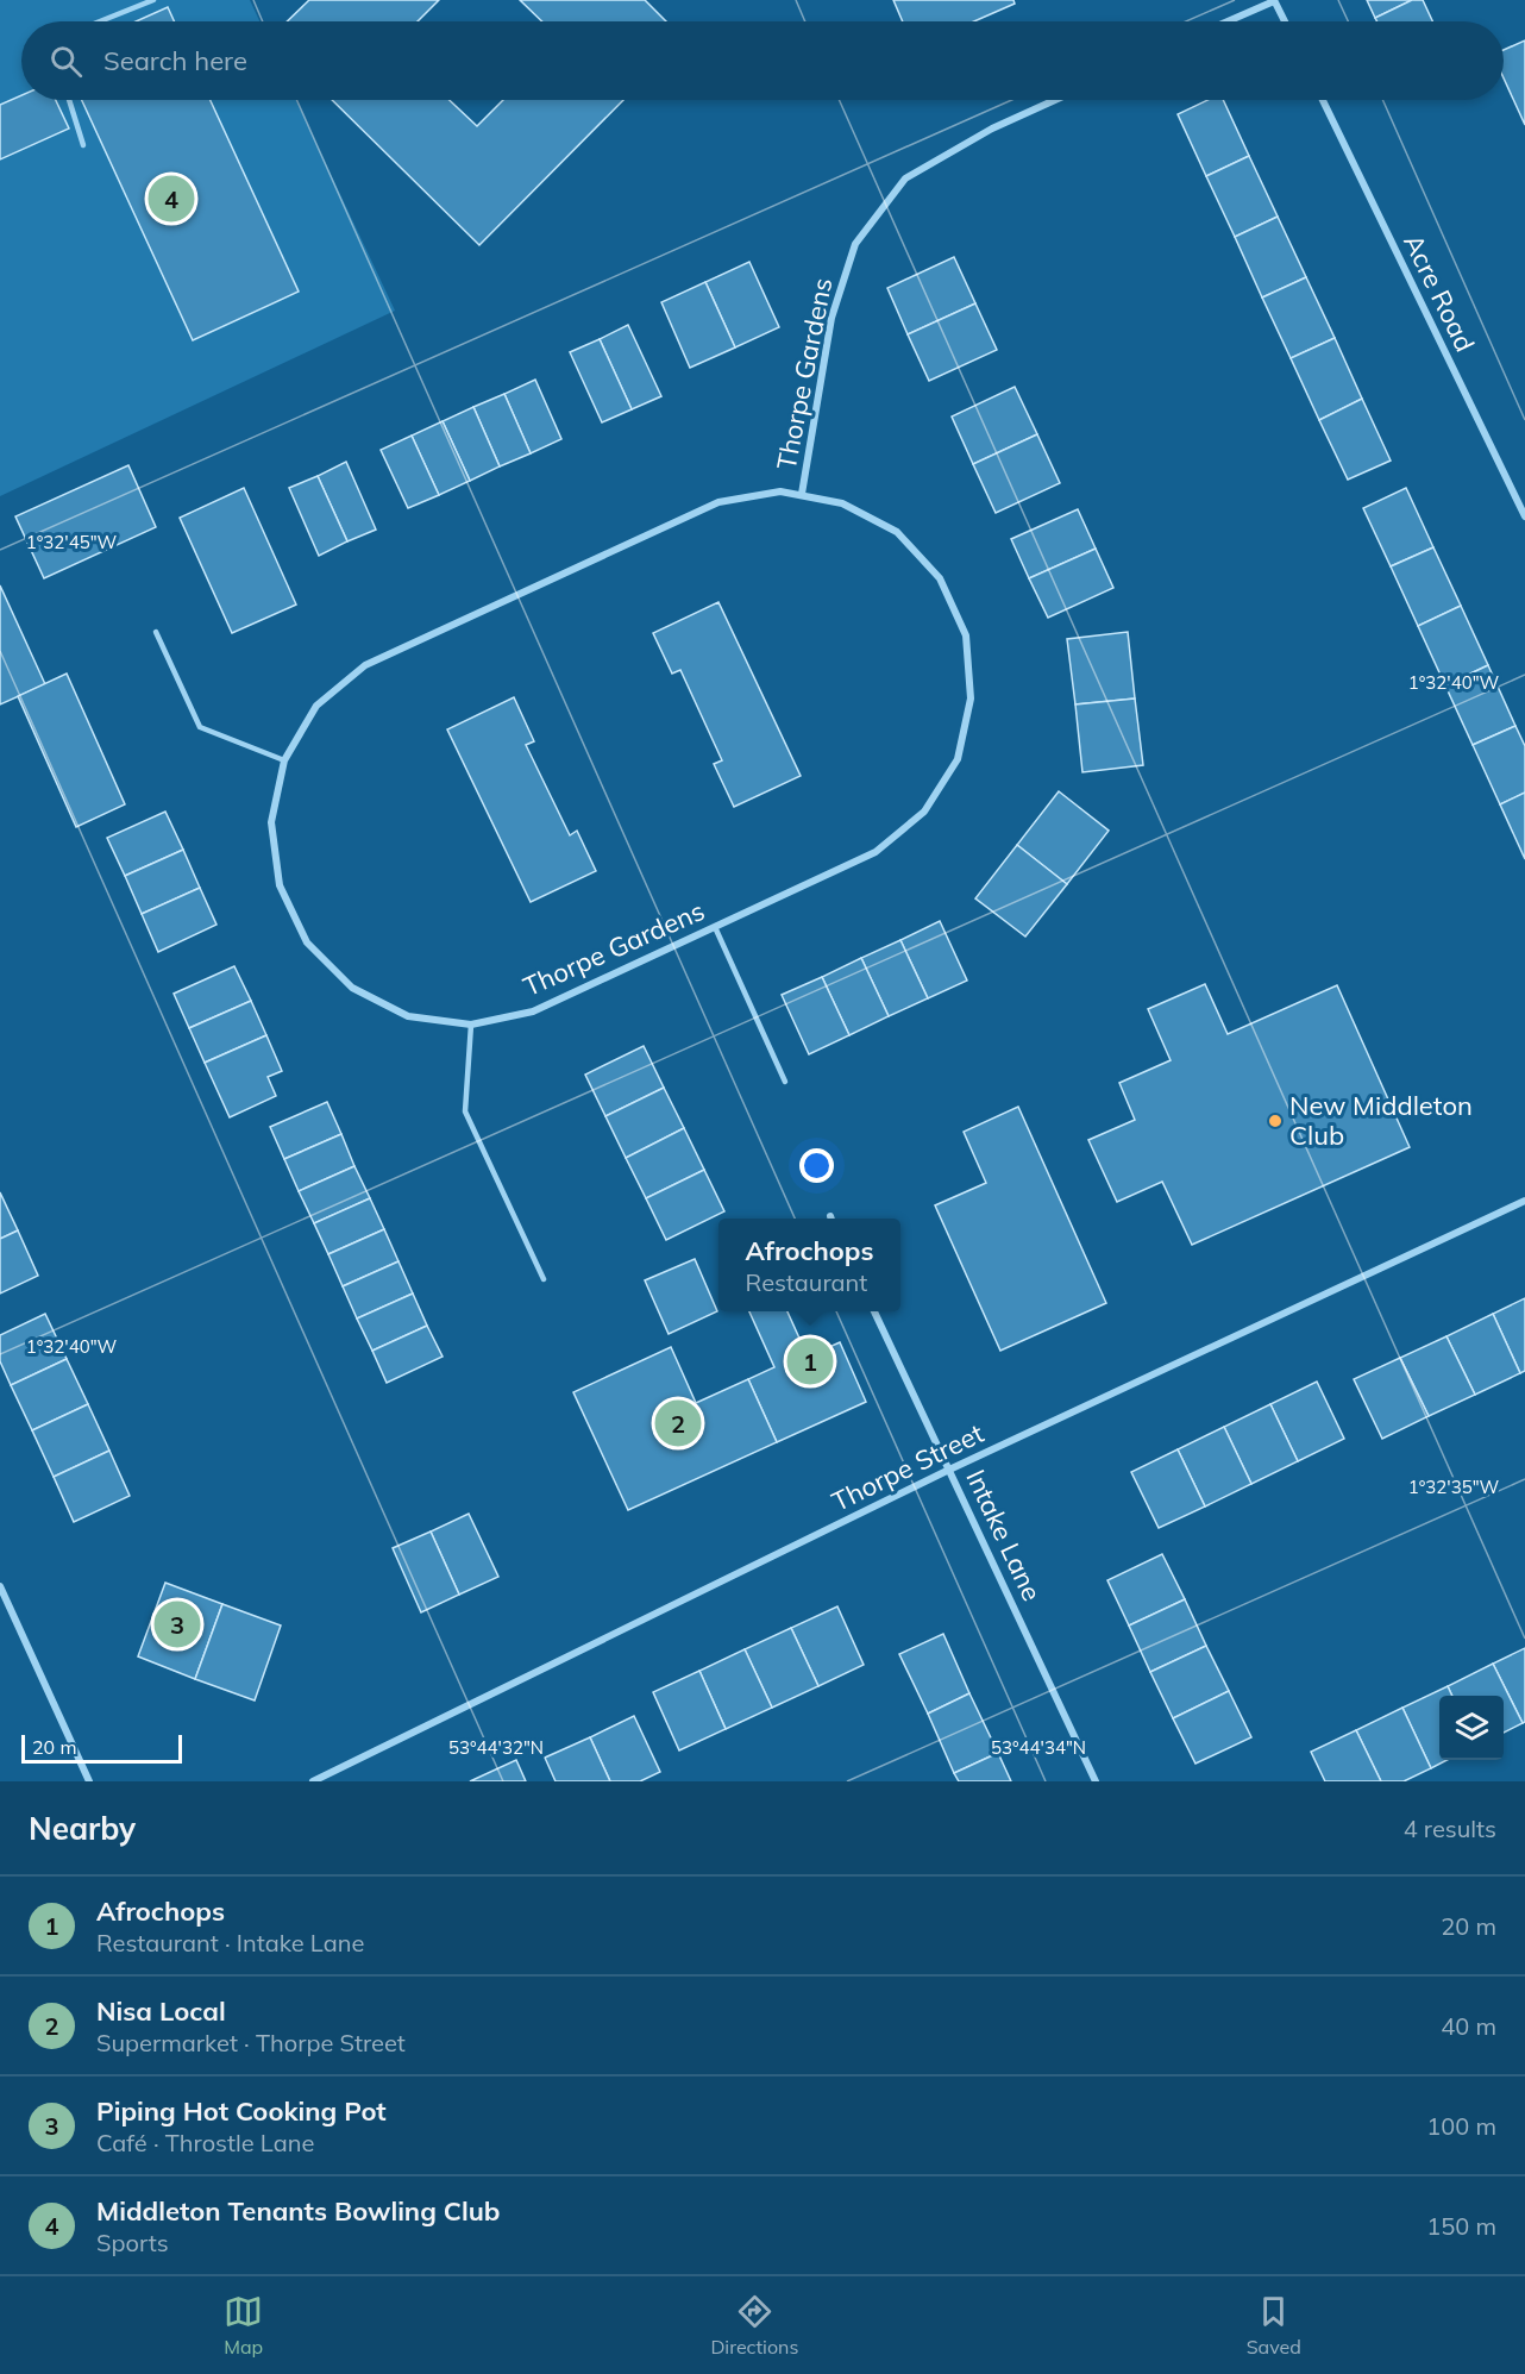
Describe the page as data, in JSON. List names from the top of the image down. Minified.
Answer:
{"streets":{"street":["Acre Road","Thorpe Gardens","Thorpe Street","Intake Lane"]},"crossings":[["Thorpe Street","Intake Lane"]],"places":["New Middleton Club"],"scale_bar":"20 m","page":{"search":"Search here","pins":["4","1","2","3"],"popup":["Afrochops","Restaurant"],"scale":"20 m","heading":["Nearby","4 results"],"list":[{"mark":"1","name":"Afrochops","note":"Restaurant · Intake Lane","value":"20 m"},{"mark":"2","name":"Nisa Local","note":"Supermarket · Thorpe Street","value":"40 m"},{"mark":"3","name":"Piping Hot Cooking Pot","note":"Café · Throstle Lane","value":"100 m"},{"mark":"4","name":"Middleton Tenants Bowling Club","note":"Sports","value":"150 m"}],"nav":["Map","Directions","Saved"]},"coordinates":["1°32'45\"W","1°32'40\"W","1°32'35\"W","53°44'32\"N","53°44'34\"N"]}
